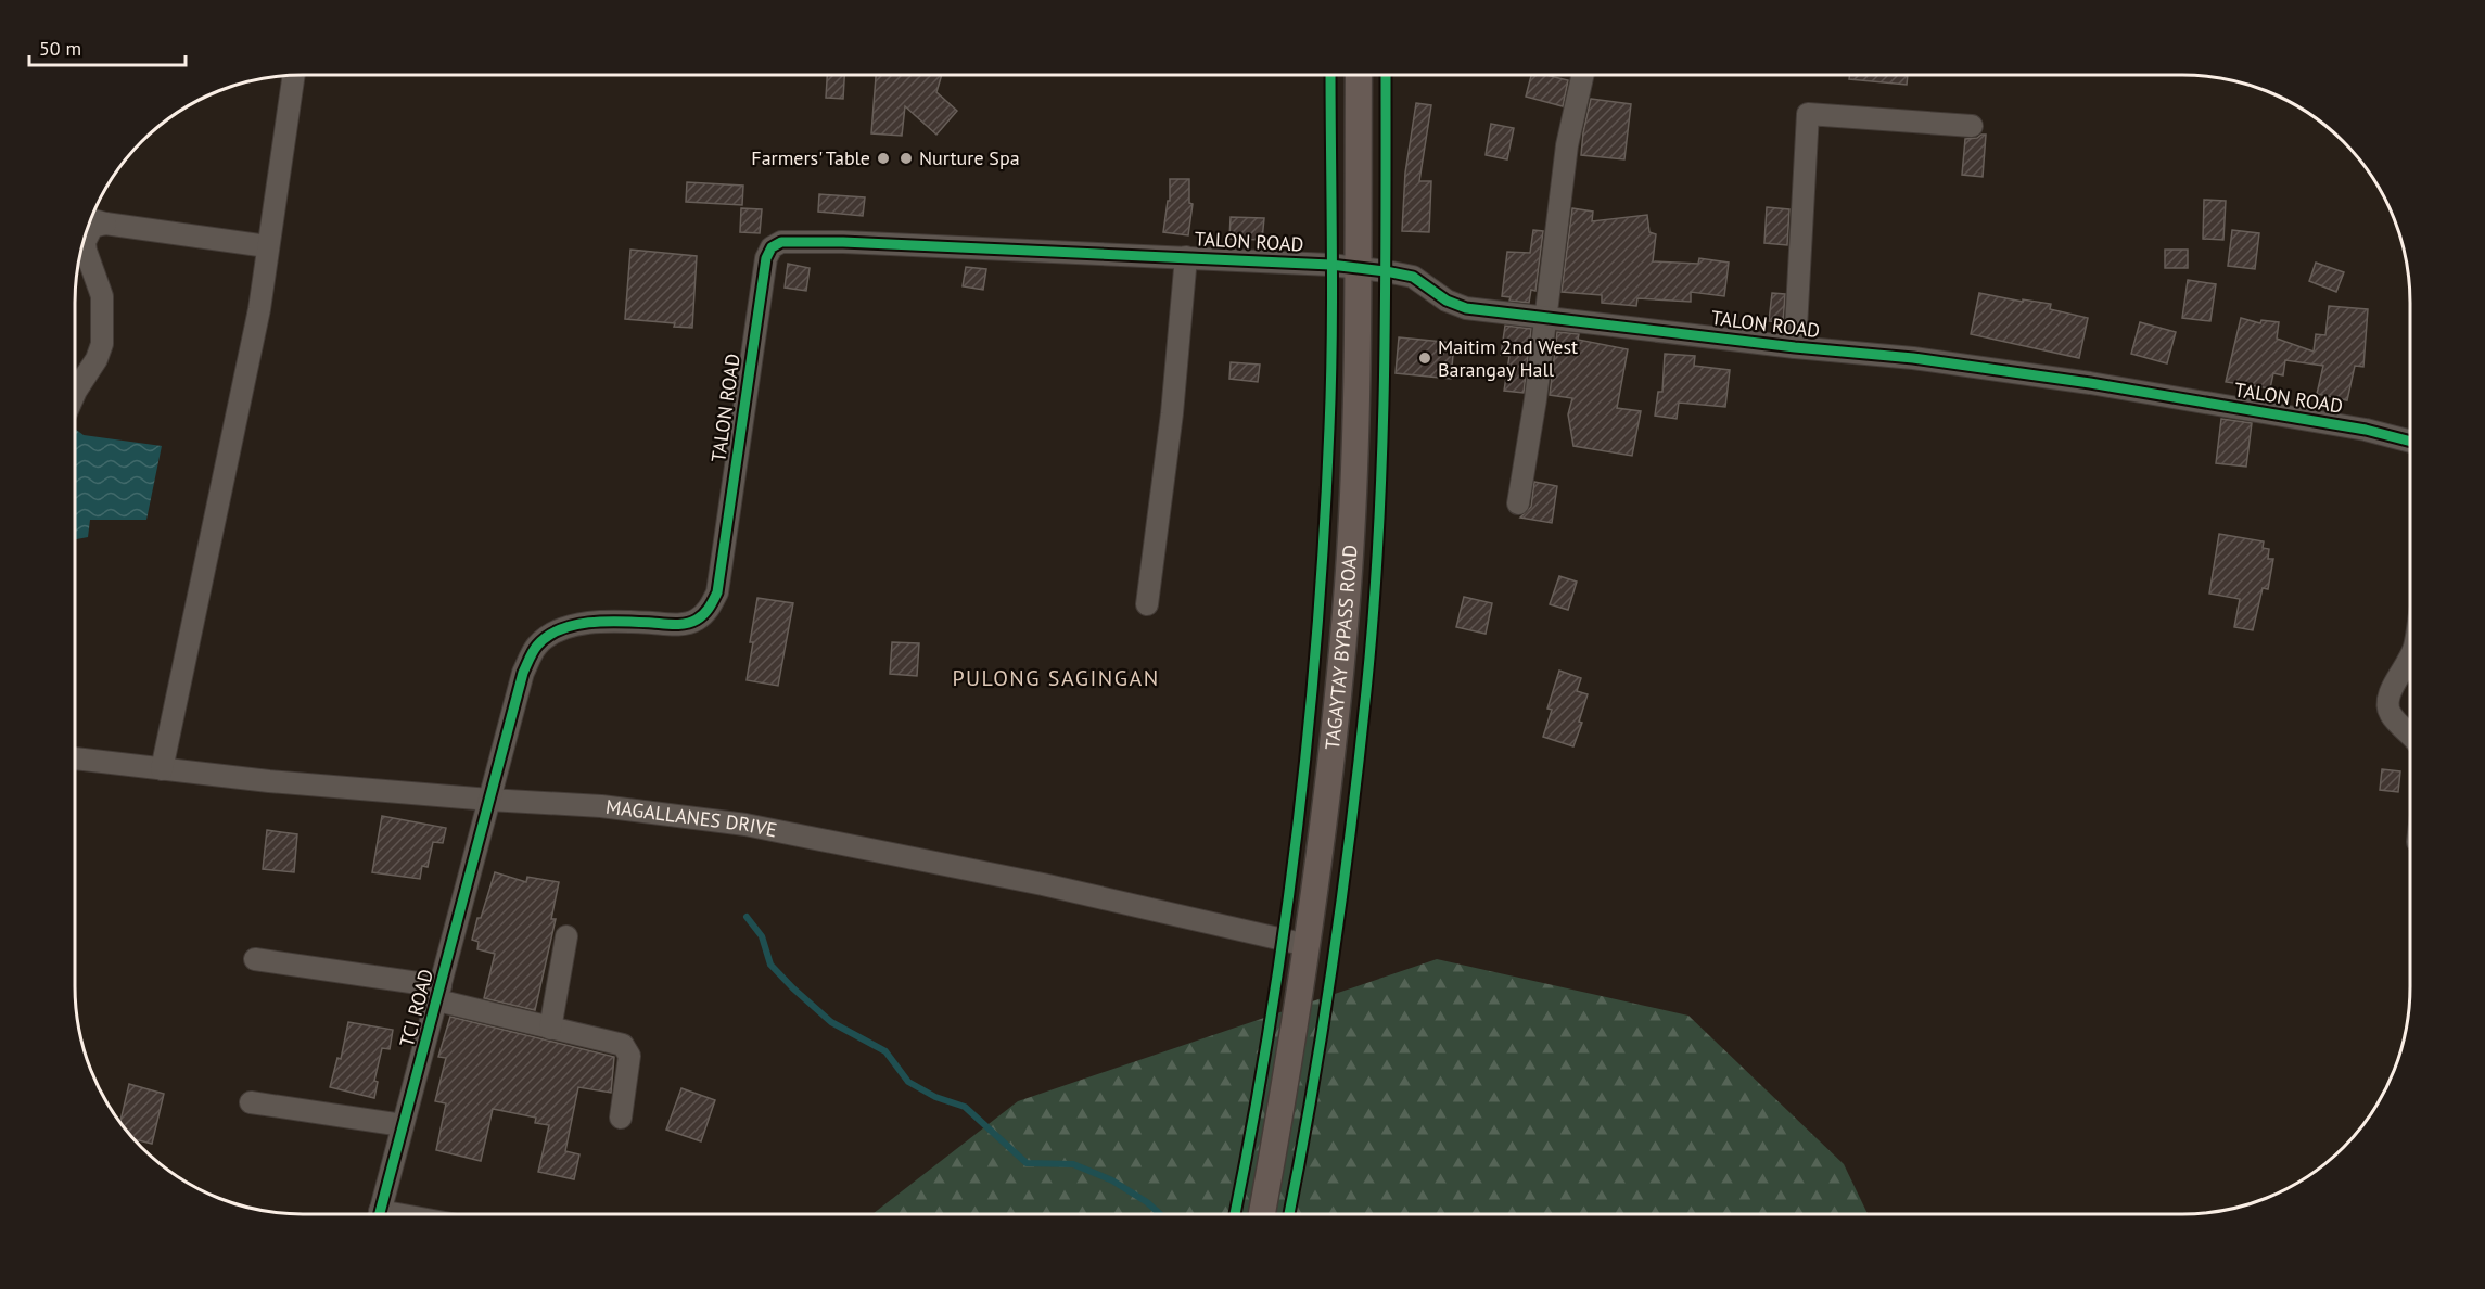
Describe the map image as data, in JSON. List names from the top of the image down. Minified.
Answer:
{"streets":{"main road":["TAGAYTAY BYPASS ROAD"],"street":["TALON ROAD","MAGALLANES DRIVE","TCI ROAD"]},"crossings":[["TALON ROAD","TAGAYTAY BYPASS ROAD"],["TALON ROAD","MAGALLANES DRIVE"],["TALON ROAD","TCI ROAD"],["TAGAYTAY BYPASS ROAD","MAGALLANES DRIVE"],["MAGALLANES DRIVE","TCI ROAD"]],"districts":["PULONG SAGINGAN"],"places":["Farmers' Table","Nurture Spa","Maitim 2nd West Barangay Hall"],"scale_bar":"50 m"}
